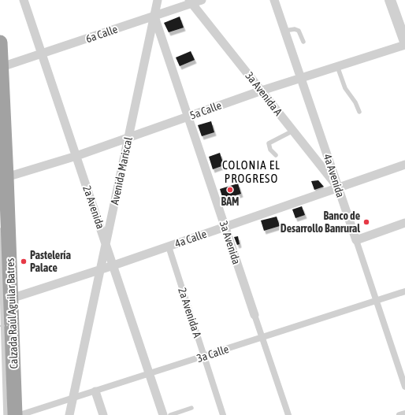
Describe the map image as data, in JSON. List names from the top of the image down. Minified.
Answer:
{"streets":{"highway":["Calzada Raúl Aguilar Batres"],"street":["6a Calle","3a Avenida A","5a Calle","Avenida Mariscal","4a Avenida","2a Avenida","4a Calle","3a Avenida","2a Avenida A","3a Calle"]},"crossings":[["6a Calle","3a Avenida A"],["6a Calle","Avenida Mariscal"],["6a Calle","2a Avenida"],["6a Calle","3a Avenida"],["6a Calle","Calzada Raúl Aguilar Batres"],["3a Avenida A","5a Calle"],["3a Avenida A","4a Avenida"],["3a Avenida A","4a Calle"],["5a Calle","Avenida Mariscal"],["5a Calle","4a Avenida"],["5a Calle","2a Avenida"],["5a Calle","3a Avenida"],["5a Calle","Calzada Raúl Aguilar Batres"],["Avenida Mariscal","2a Avenida"],["Avenida Mariscal","4a Calle"],["Avenida Mariscal","3a Avenida"],["Avenida Mariscal","3a Calle"],["4a Avenida","4a Calle"],["4a Avenida","3a Calle"],["2a Avenida","4a Calle"],["2a Avenida","3a Calle"],["4a Calle","3a Avenida"],["4a Calle","2a Avenida A"],["4a Calle","Calzada Raúl Aguilar Batres"],["3a Avenida","3a Calle"],["2a Avenida A","3a Calle"]],"districts":["COLONIA EL PROGRESO"],"places":["BAM","Banco de Desarrollo Banrural","Pastelería Palace"]}
